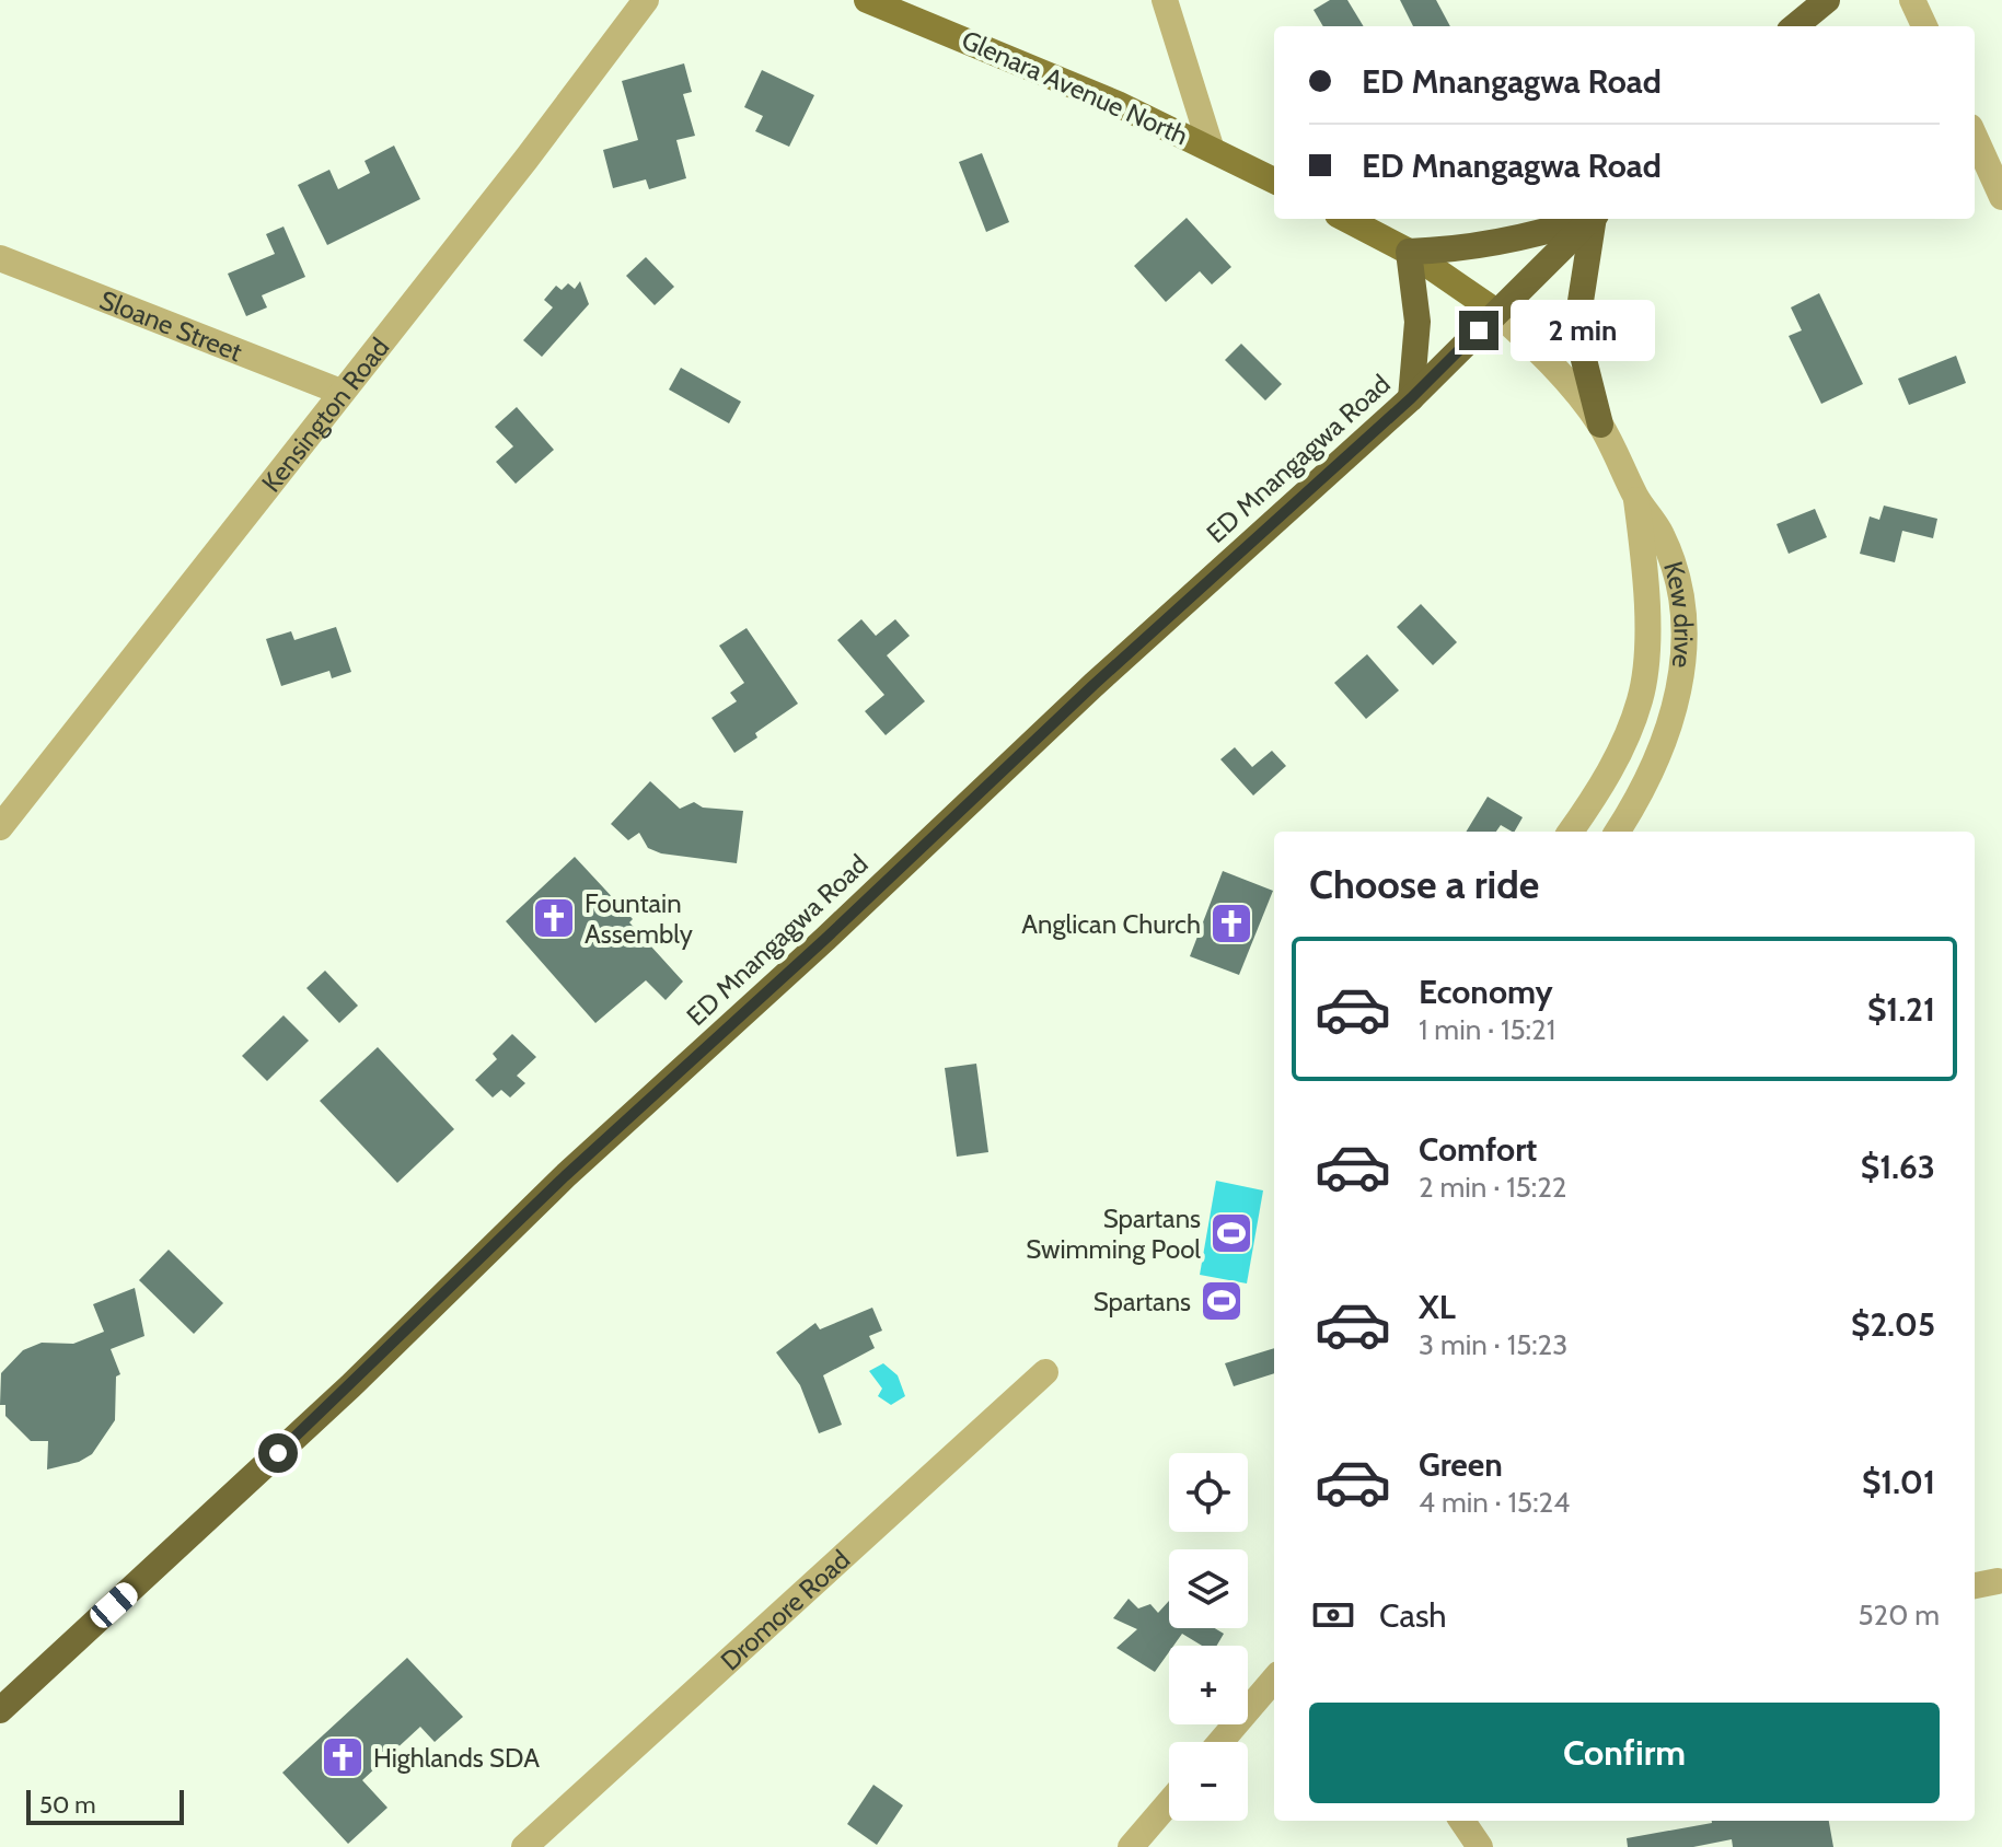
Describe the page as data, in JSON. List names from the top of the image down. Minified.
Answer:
{"streets":{"highway":["ED Mnangagwa Road"],"main road":["Glenara Avenue North"],"street":["Sloane Street","Kensington Road","Kew drive","Dromore Road"]},"crossings":[["Sloane Street","Kensington Road"],["ED Mnangagwa Road","Kew drive"]],"places":{"church":["Fountain Assembly","Anglican Church","Highlands SDA"],"sports":["Spartans Swimming Pool","Spartans"]},"scale_bar":"50 m","page":{"banner":["ED Mnangagwa Road","ED Mnangagwa Road"],"bubble":"2 min","heading":"Choose a ride","list":[{"name":"Economy","note":"1 min · 15:21","value":"$1.21"},{"name":"Comfort","note":"2 min · 15:22","value":"$1.63"},{"name":"XL","note":"3 min · 15:23","value":"$2.05"},{"name":"Green","note":"4 min · 15:24","value":"$1.01"}],"map_buttons":["+","−"],"pay":["Cash","520 m"],"buttons":"Confirm","scale":"50 m"}}
